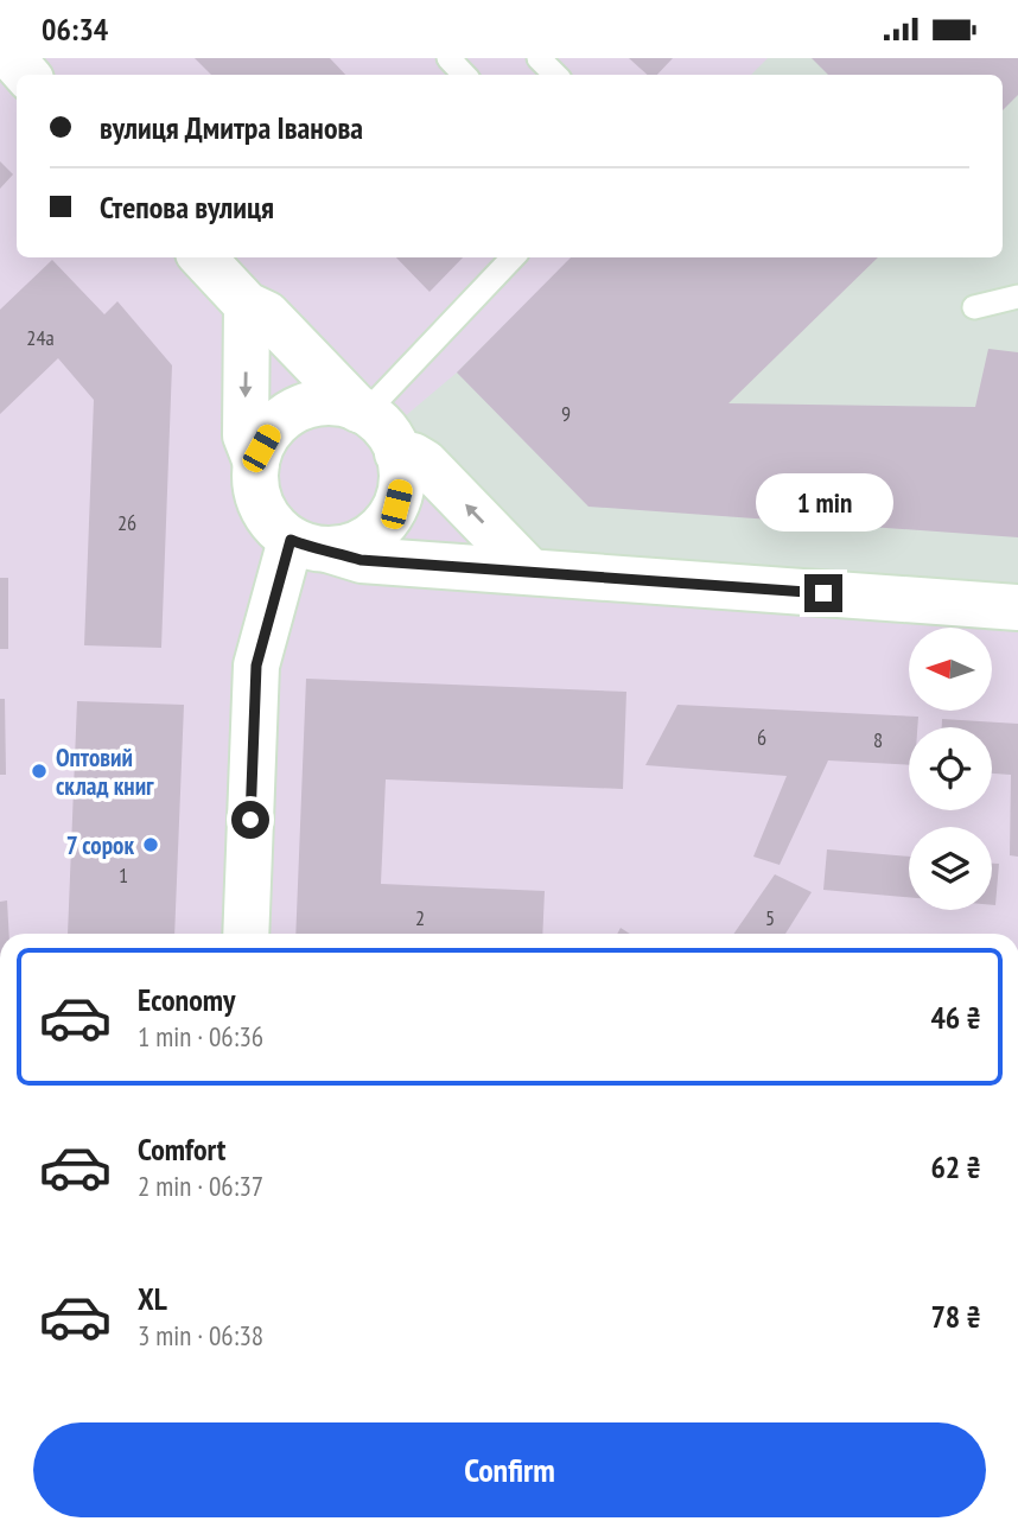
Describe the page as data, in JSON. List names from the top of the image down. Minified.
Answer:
{"places":["Оптовий склад книг","7 сорок"],"house_numbers":["24а","9","26","6","8","1","2","5"],"north":"left","page":{"status":"06:34","banner":["вулиця Дмитра Іванова","Степова вулиця"],"bubble":"1 min","list":[{"name":"Economy","note":"1 min · 06:36","value":"46 ₴"},{"name":"Comfort","note":"2 min · 06:37","value":"62 ₴"},{"name":"XL","note":"3 min · 06:38","value":"78 ₴"}],"buttons":"Confirm"}}
